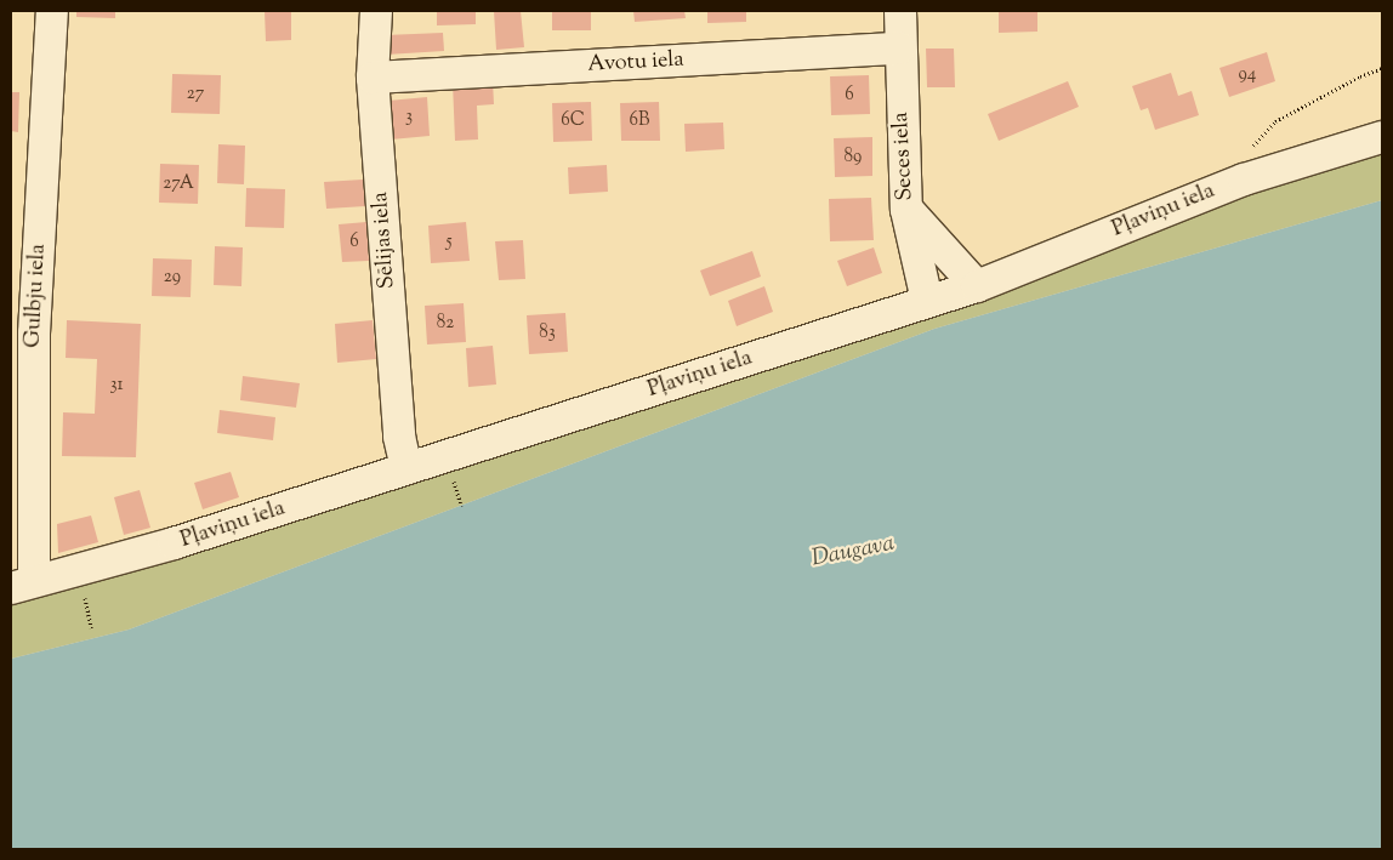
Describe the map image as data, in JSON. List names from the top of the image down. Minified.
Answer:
{"streets":{"street":["Avotu iela","Seces iela","Pļaviņu iela","Sēlijas iela","Gulbju iela"]},"crossings":[["Avotu iela","Seces iela"],["Avotu iela","Sēlijas iela"],["Seces iela","Pļaviņu iela"],["Pļaviņu iela","Sēlijas iela"],["Pļaviņu iela","Gulbju iela"]],"water":["Daugava"],"house_numbers":["94","27","6","3","6C","6B","89","27A","6","5","29","82","83","31"]}
